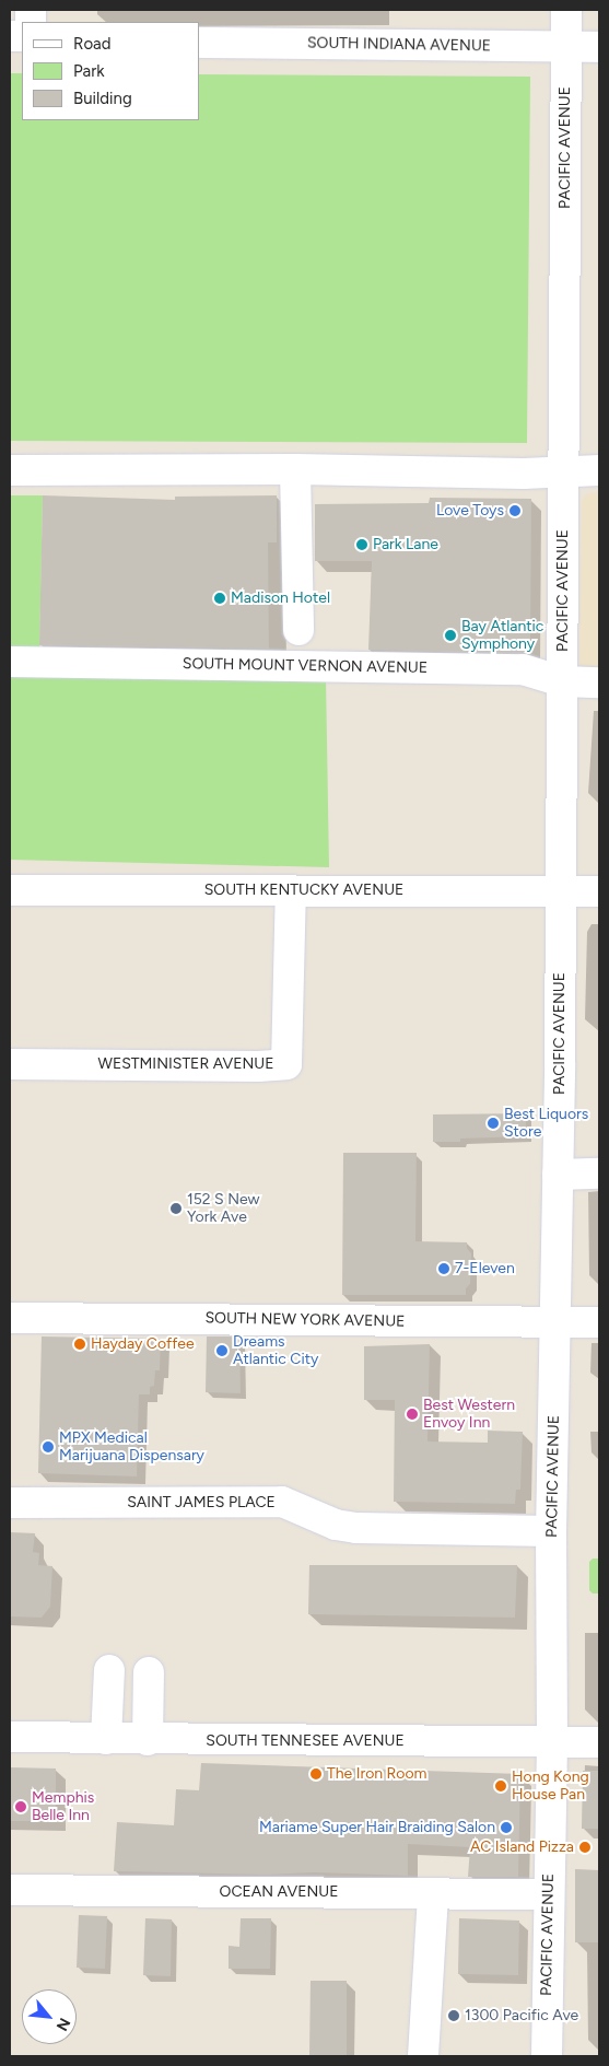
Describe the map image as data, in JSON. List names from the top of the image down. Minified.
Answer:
{"streets":{"street":["SOUTH INDIANA AVENUE","PACIFIC AVENUE","SOUTH MOUNT VERNON AVENUE","SOUTH KENTUCKY AVENUE","WESTMINISTER AVENUE","SOUTH NEW YORK AVENUE","SAINT JAMES PLACE","SOUTH TENNESEE AVENUE","OCEAN AVENUE"]},"crossings":[["SOUTH INDIANA AVENUE","PACIFIC AVENUE"],["PACIFIC AVENUE","SOUTH MOUNT VERNON AVENUE"],["PACIFIC AVENUE","SOUTH KENTUCKY AVENUE"],["PACIFIC AVENUE","SOUTH NEW YORK AVENUE"],["PACIFIC AVENUE","SAINT JAMES PLACE"],["PACIFIC AVENUE","SOUTH TENNESEE AVENUE"],["PACIFIC AVENUE","OCEAN AVENUE"],["SOUTH KENTUCKY AVENUE","WESTMINISTER AVENUE"]],"places":["Love Toys","Park Lane","Madison Hotel","Bay Atlantic Symphony","Best Liquors Store","152 S New York Ave","7-Eleven","Hayday Coffee","Dreams Atlantic City","Best Western Envoy Inn","MPX Medical Marijuana Dispensary","The Iron Room","Hong Kong House Pan","Memphis Belle Inn","Mariame Super Hair Braiding Salon","AC Island Pizza","1300 Pacific Ave"],"legend":["Road","Park","Building"],"north":"bottom right"}
